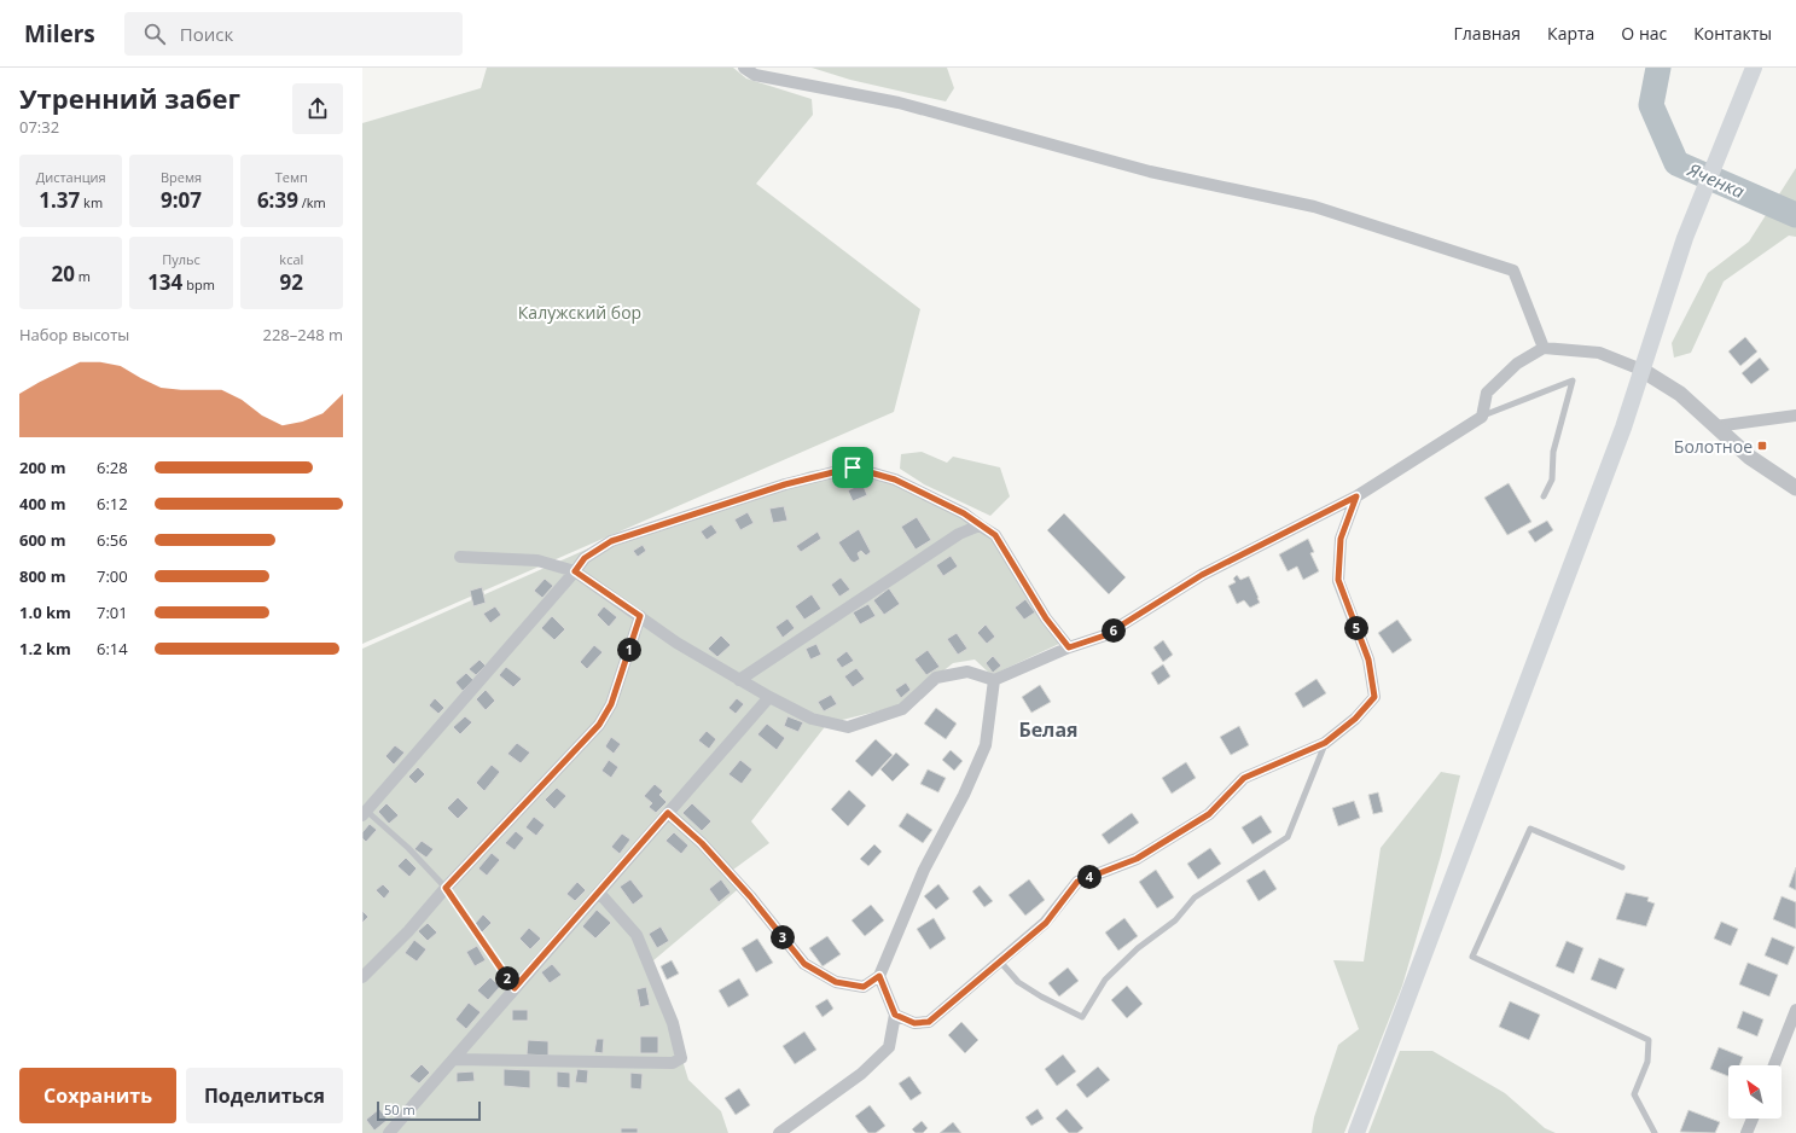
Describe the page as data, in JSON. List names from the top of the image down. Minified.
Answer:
{"districts":["Белая"],"water":["Яченка"],"parks":["Калужский бор"],"places":{"transit":["Болотное"]},"scale_bar":"50 m","north":"top left","page":{"header":"Milers","search":"Поиск","nav":["Главная","Карта","О нас","Контакты"],"heading":["Утренний забег","07:32"],"stats":[["Дистанция","1.37 km"],["Время","9:07"],["Темп","6:39 /km"],["20 m"],["Пульс","134 bpm"],["kcal","92"]],"chart":["Набор высоты","228–248 m"],"list":[{"name":"200 m","note":"6:28"},{"name":"400 m","note":"6:12"},{"name":"600 m","note":"6:56"},{"name":"800 m","note":"7:00"},{"name":"1.0 km","note":"7:01"},{"name":"1.2 km","note":"6:14"}],"pins":["5","6","1","4","3","2"],"buttons":["Сохранить","Поделиться"],"scale":"50 m"}}
